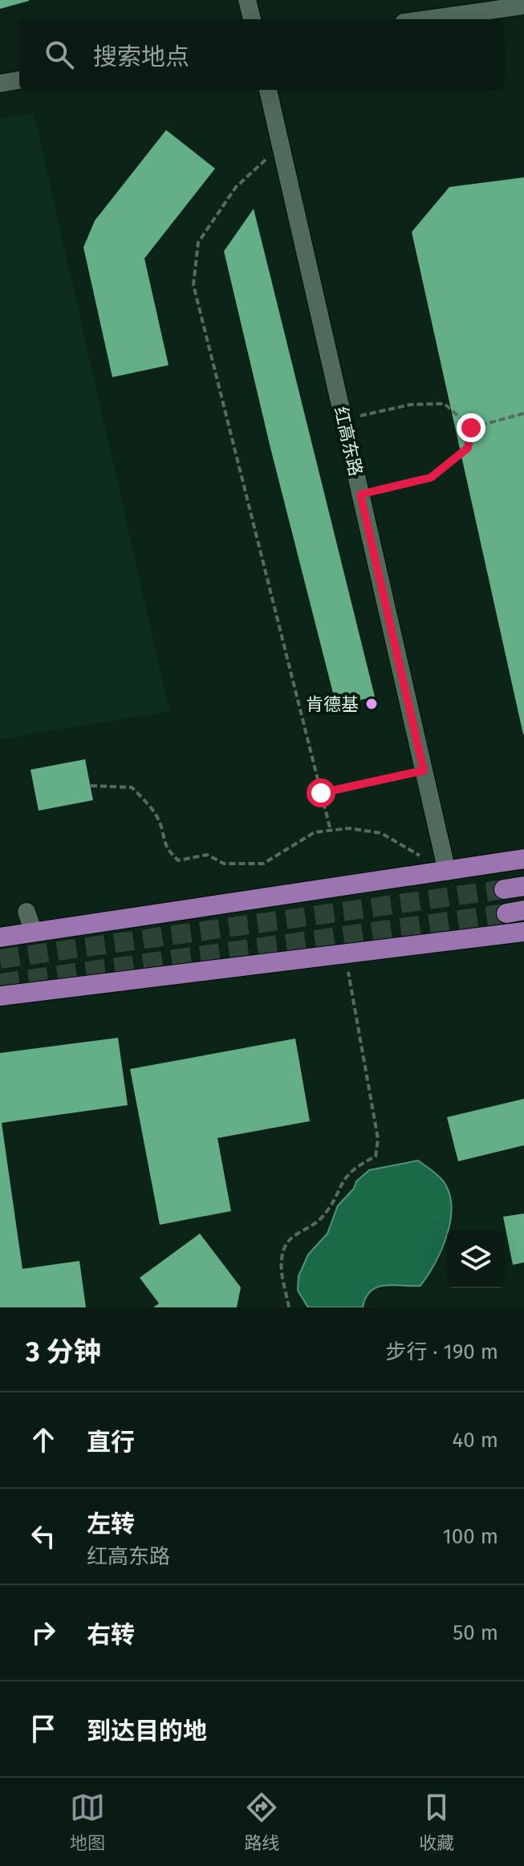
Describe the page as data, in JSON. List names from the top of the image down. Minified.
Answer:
{"streets":{"street":["红高东路"]},"places":["肯德基"],"page":{"search":"搜索地点","heading":["3 分钟","步行 · 190 m"],"list":[["直行","40 m"],["左转","红高东路","100 m"],["右转","50 m"],"到达目的地"],"nav":["地图","路线","收藏"]}}
